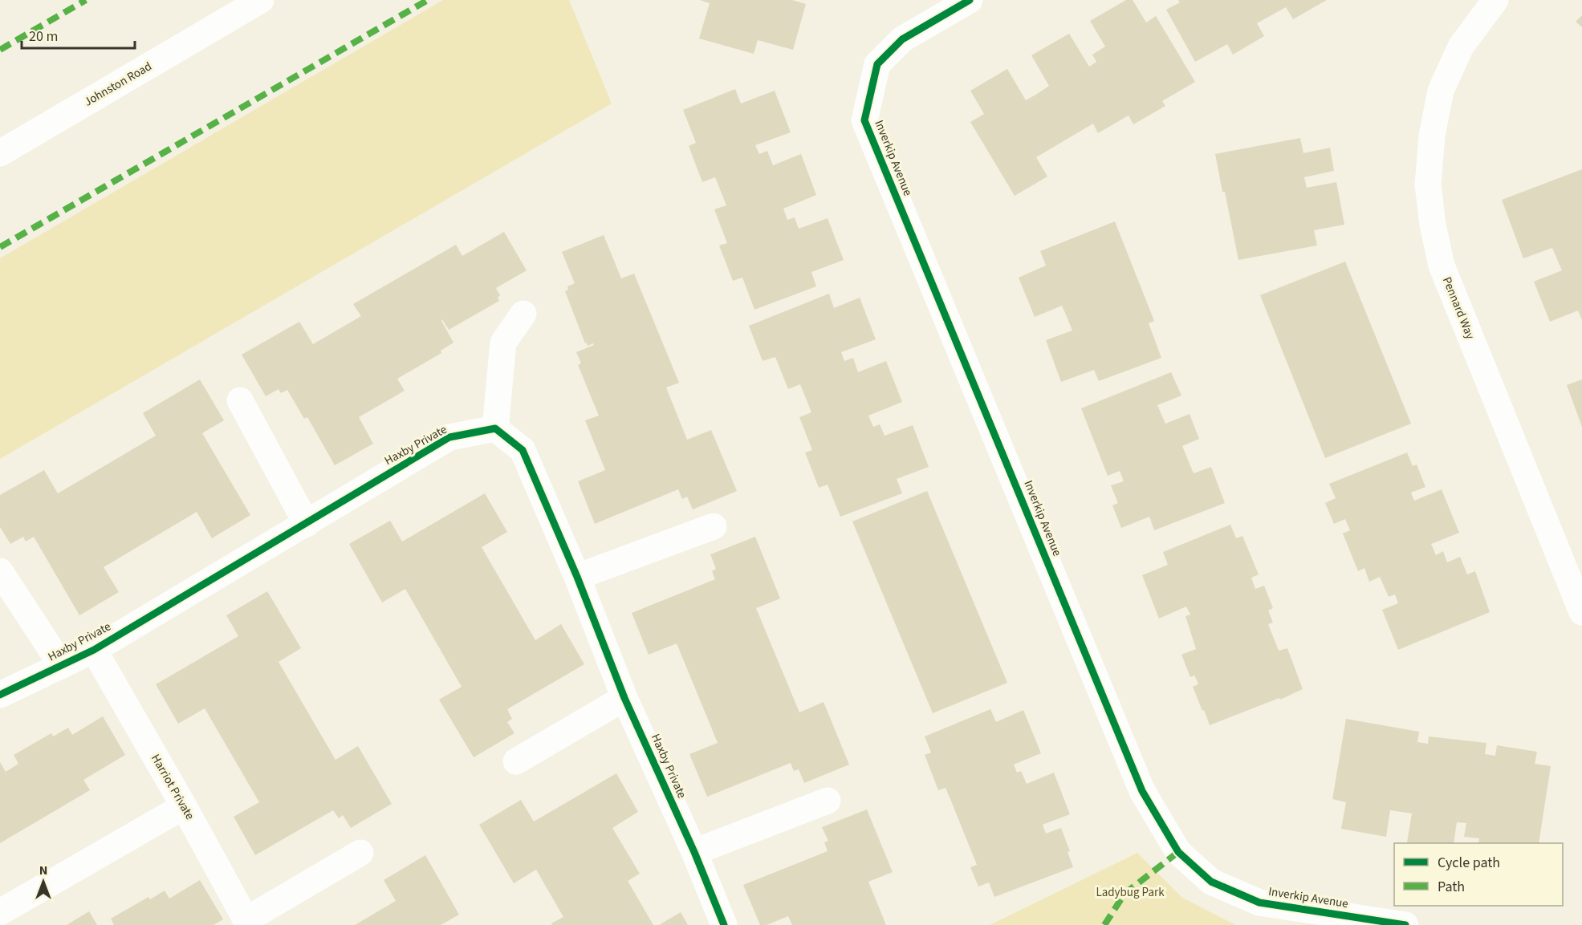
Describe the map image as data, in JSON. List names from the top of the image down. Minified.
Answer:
{"streets":{"street":["Johnston Road","Inverkip Avenue","Pennard Way","Haxby Private","Harriot Private"]},"crossings":[["Haxby Private","Harriot Private"]],"parks":["Ladybug Park"],"legend":["Cycle path","Path"],"scale_bar":"20 m","north":"top"}
